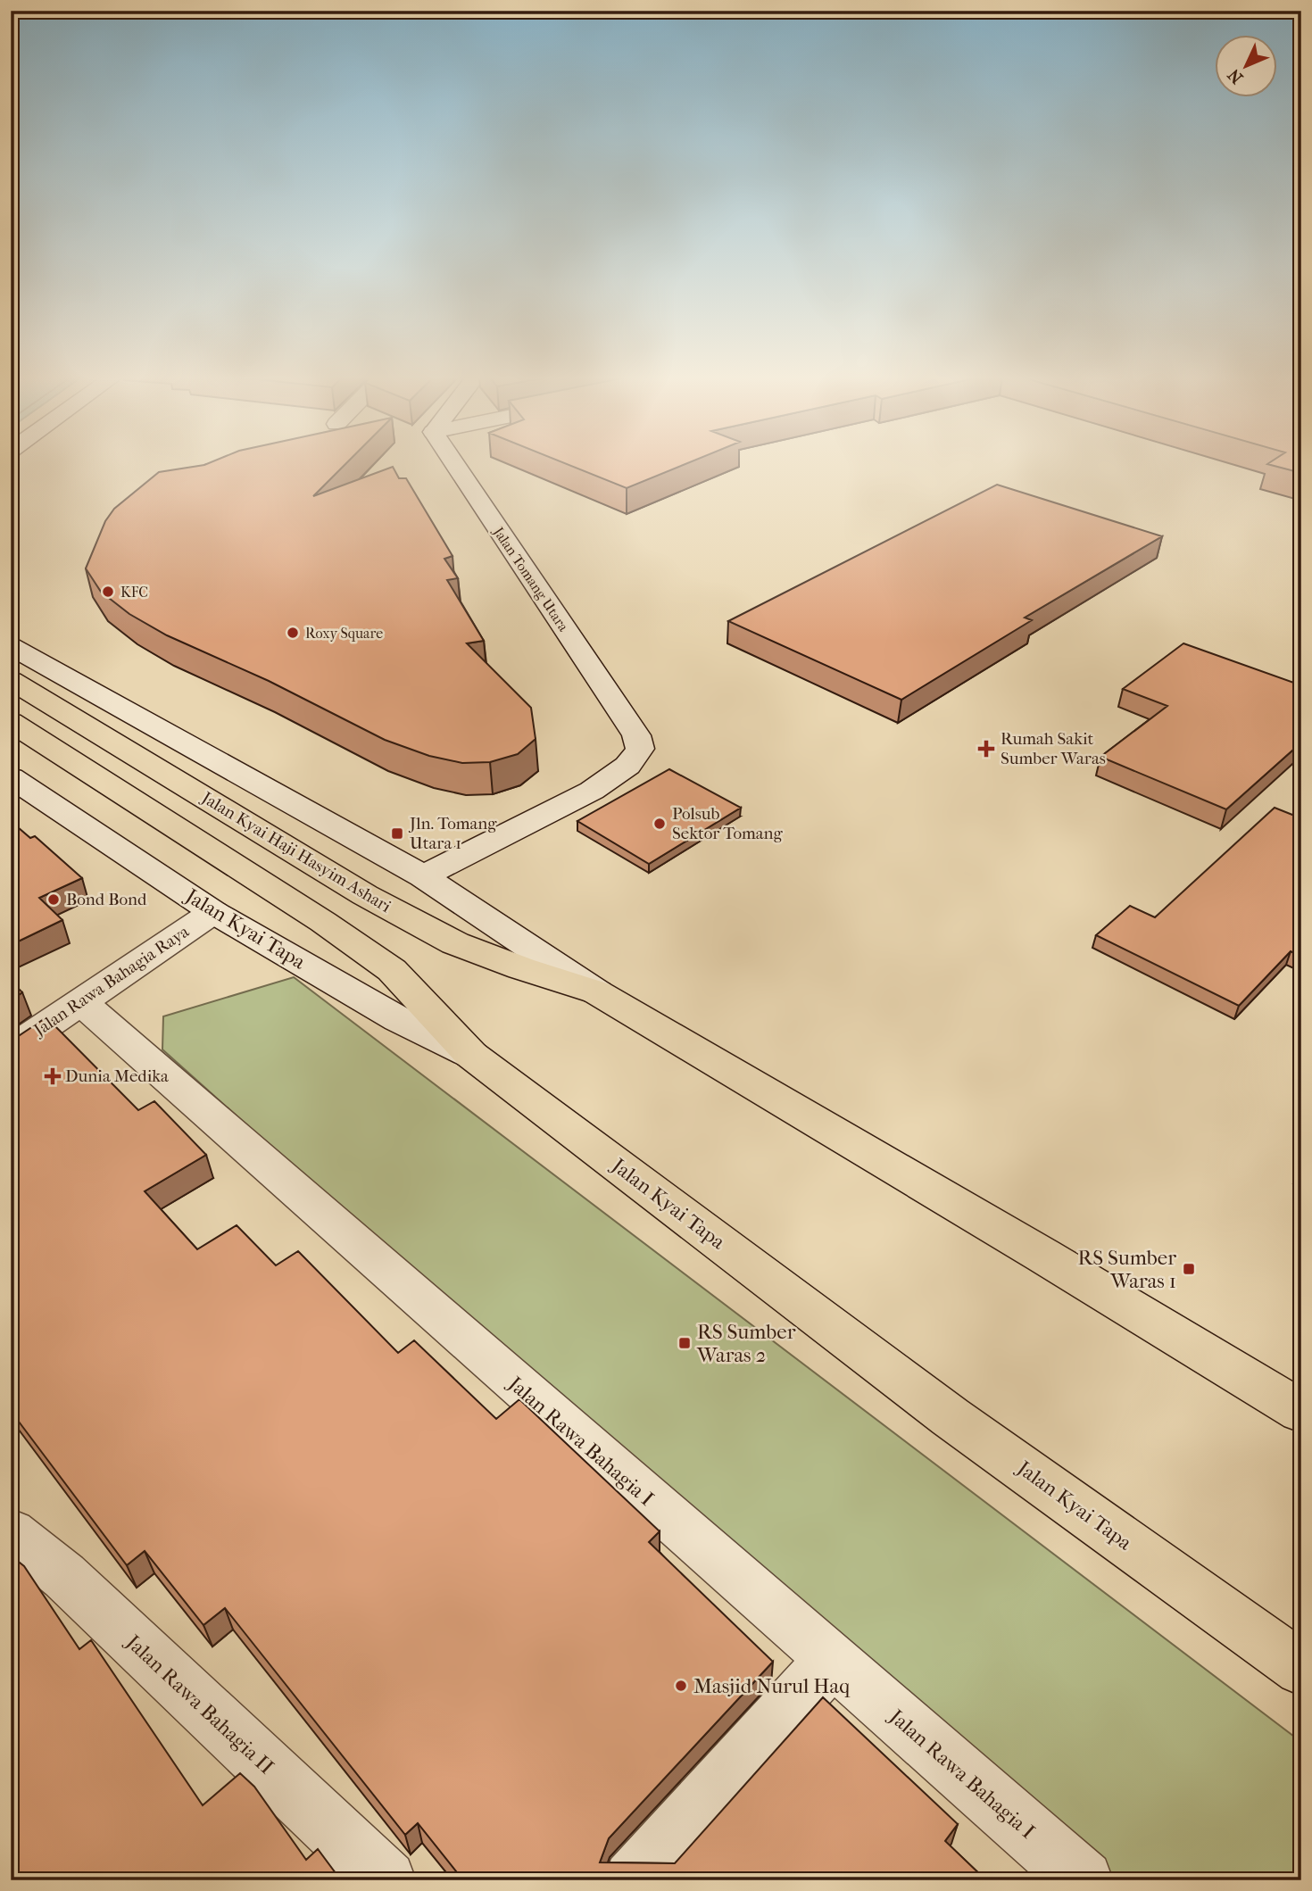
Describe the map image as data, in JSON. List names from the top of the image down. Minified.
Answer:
{"streets":{"main road":["Jalan Kyai Haji Hasyim Ashari","Jalan Kyai Tapa"],"street":["Jalan Tomang Utara","Jalan Rawa Bahagia Raya","Jalan Rawa Bahagia I","Jalan Rawa Bahagia II"]},"crossings":[["Jalan Kyai Tapa","Jalan Rawa Bahagia Raya"],["Jalan Rawa Bahagia Raya","Jalan Rawa Bahagia I"]],"places":{"other":["KFC","Roxy Square","Polsub Sektor Tomang","Bond Bond","Masjid Nurul Haq"],"health":["Rumah Sakit Sumber Waras","Dunia Medika"],"transit":["Jln. Tomang Utara 1","RS Sumber Waras 1","RS Sumber Waras 2"]},"north":"bottom left"}
